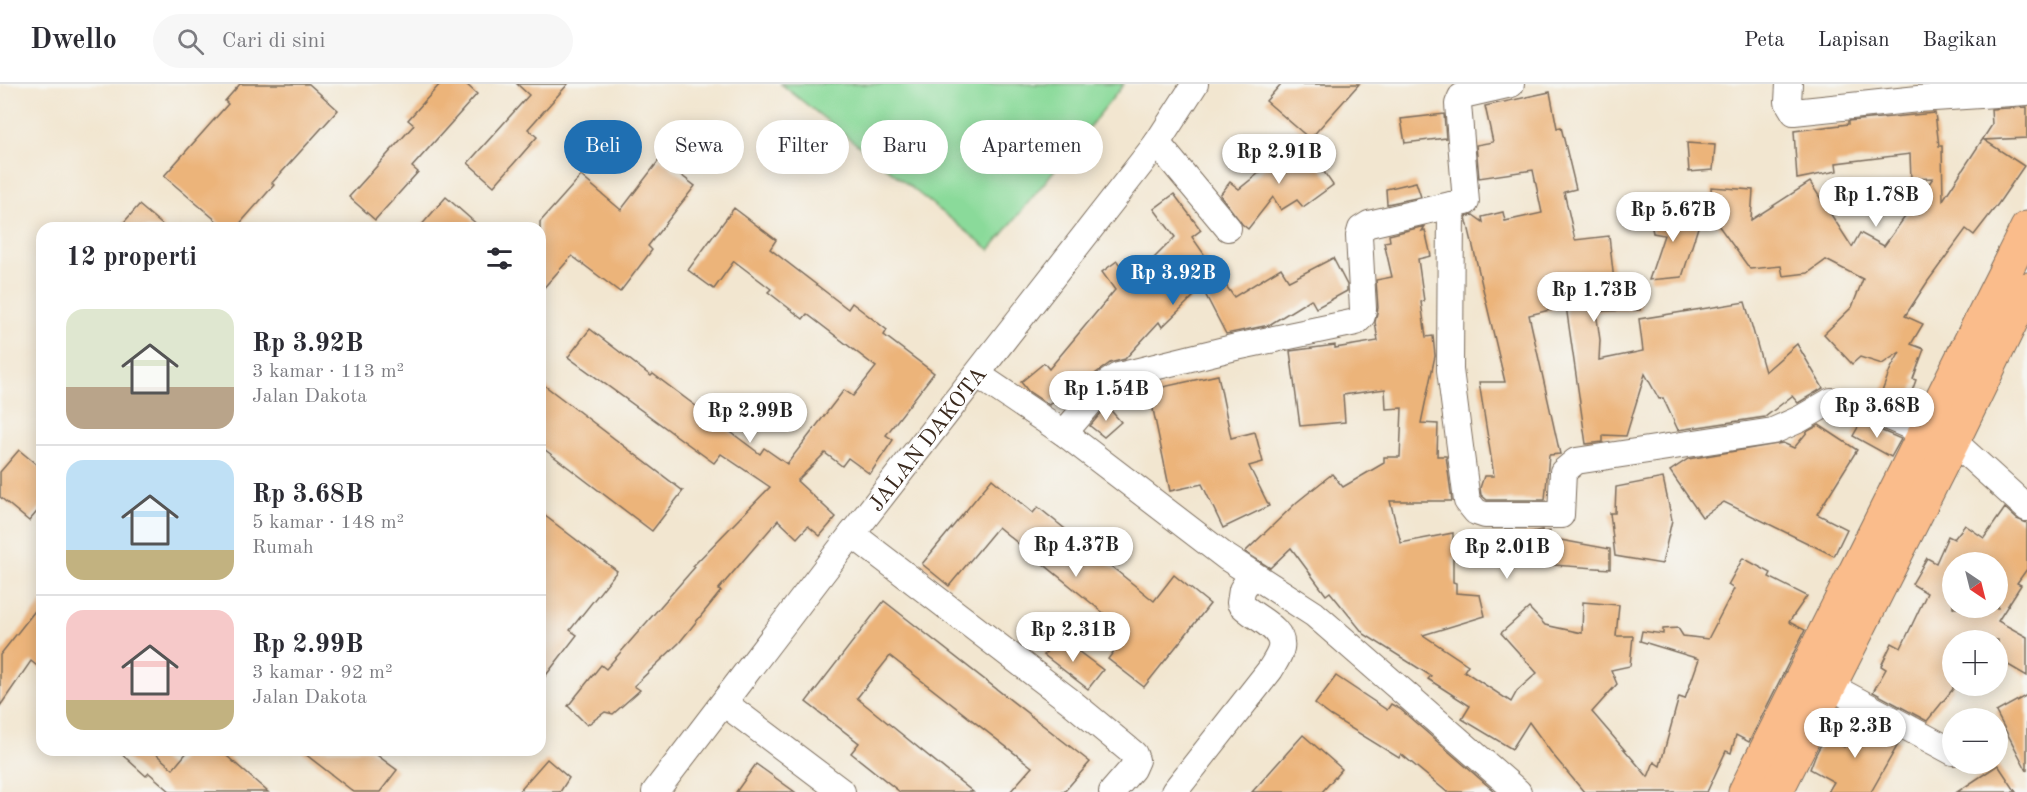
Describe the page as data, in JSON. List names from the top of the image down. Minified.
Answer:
{"streets":{"street":["JALAN DAKOTA"]},"north":"bottom right","page":{"header":"Dwello","search":"Cari di sini","nav":["Peta","Lapisan","Bagikan"],"chip":["Beli","Sewa","Filter","Baru","Apartemen"],"price":["Rp 2.91B","Rp 1.78B","Rp 5.67B","Rp 3.92B","Rp 1.73B","Rp 1.54B","Rp 3.68B","Rp 2.99B","Rp 4.37B","Rp 2.01B","Rp 2.31B","Rp 2.3B"],"heading":"12 properti","list":[{"name":"Rp 3.92B","note":"3 kamar · 113 m² · Jalan Dakota"},{"name":"Rp 3.68B","note":"5 kamar · 148 m² · Rumah"},{"name":"Rp 2.99B","note":"3 kamar · 92 m² · Jalan Dakota"}],"map_buttons":["+","−"]}}
